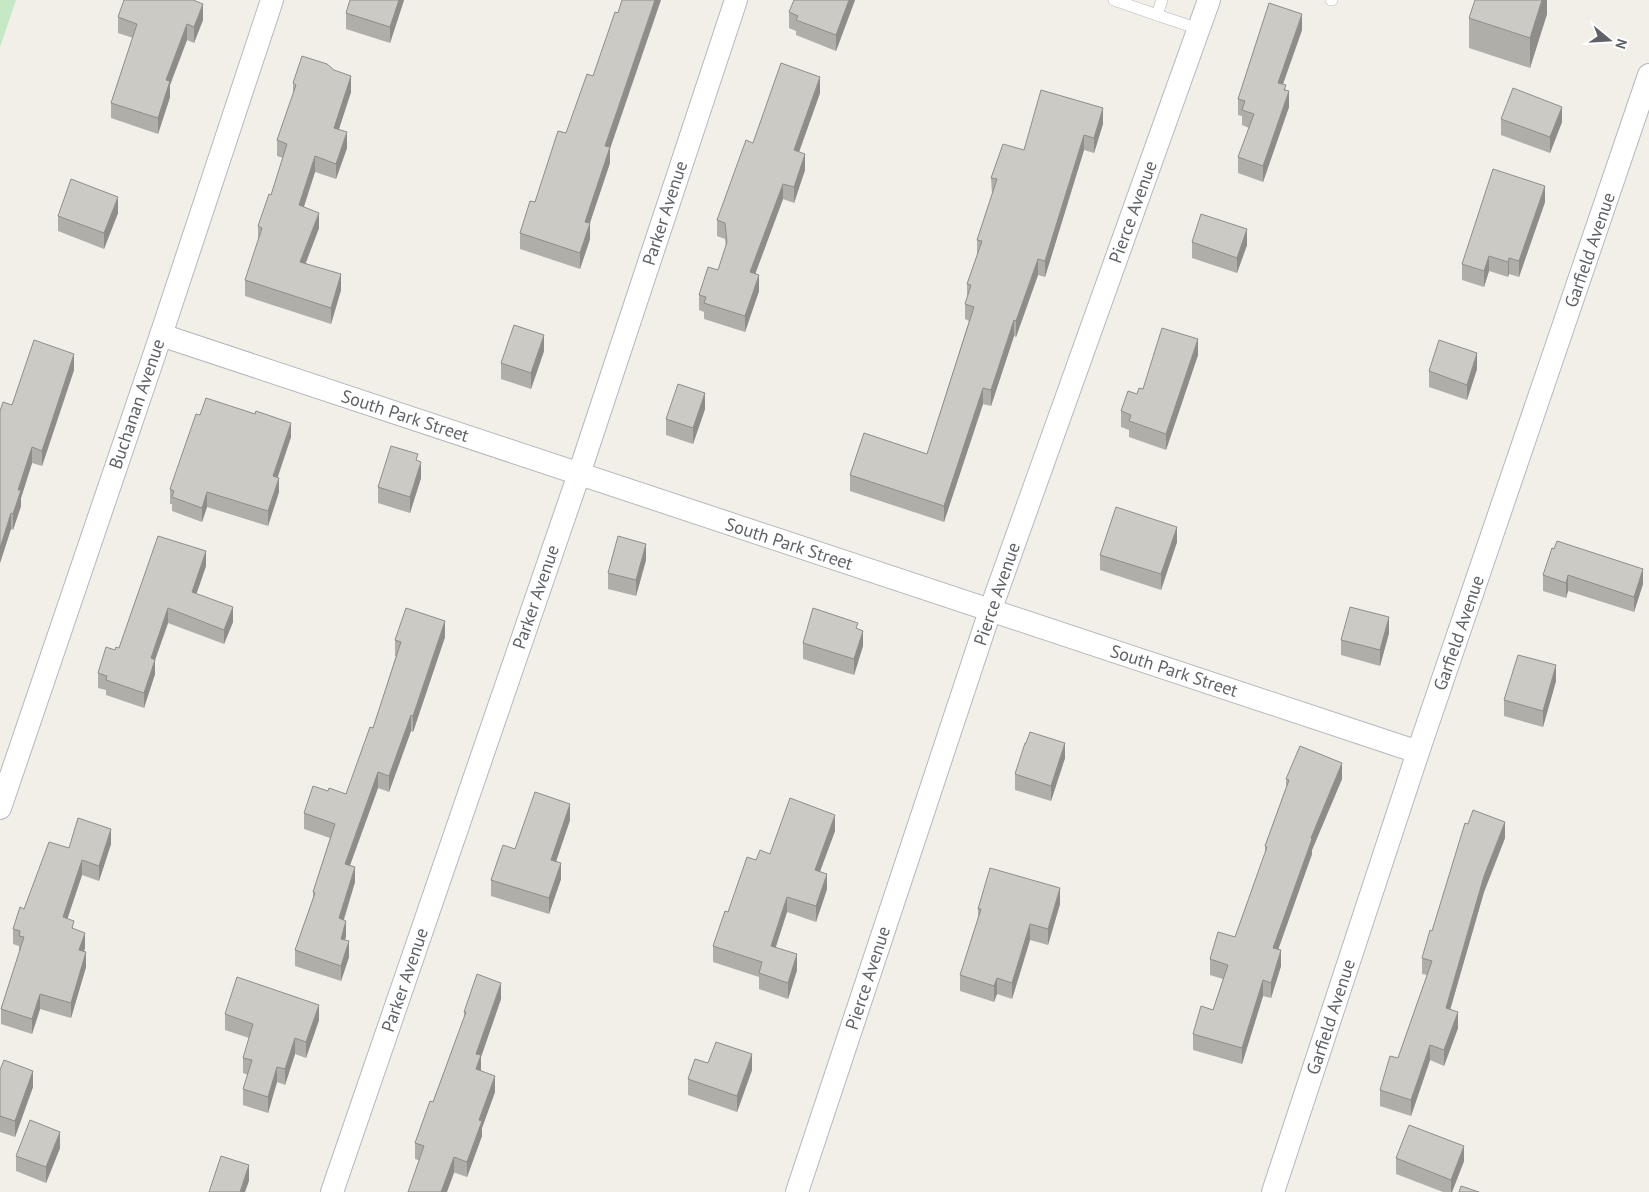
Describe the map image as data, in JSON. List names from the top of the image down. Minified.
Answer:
{"streets":{"street":["Pierce Avenue","Parker Avenue","Garfield Avenue","Buchanan Avenue","South Park Street"]},"crossings":[["Pierce Avenue","South Park Street"],["Parker Avenue","South Park Street"],["Garfield Avenue","South Park Street"],["Buchanan Avenue","South Park Street"]],"north":"right"}
